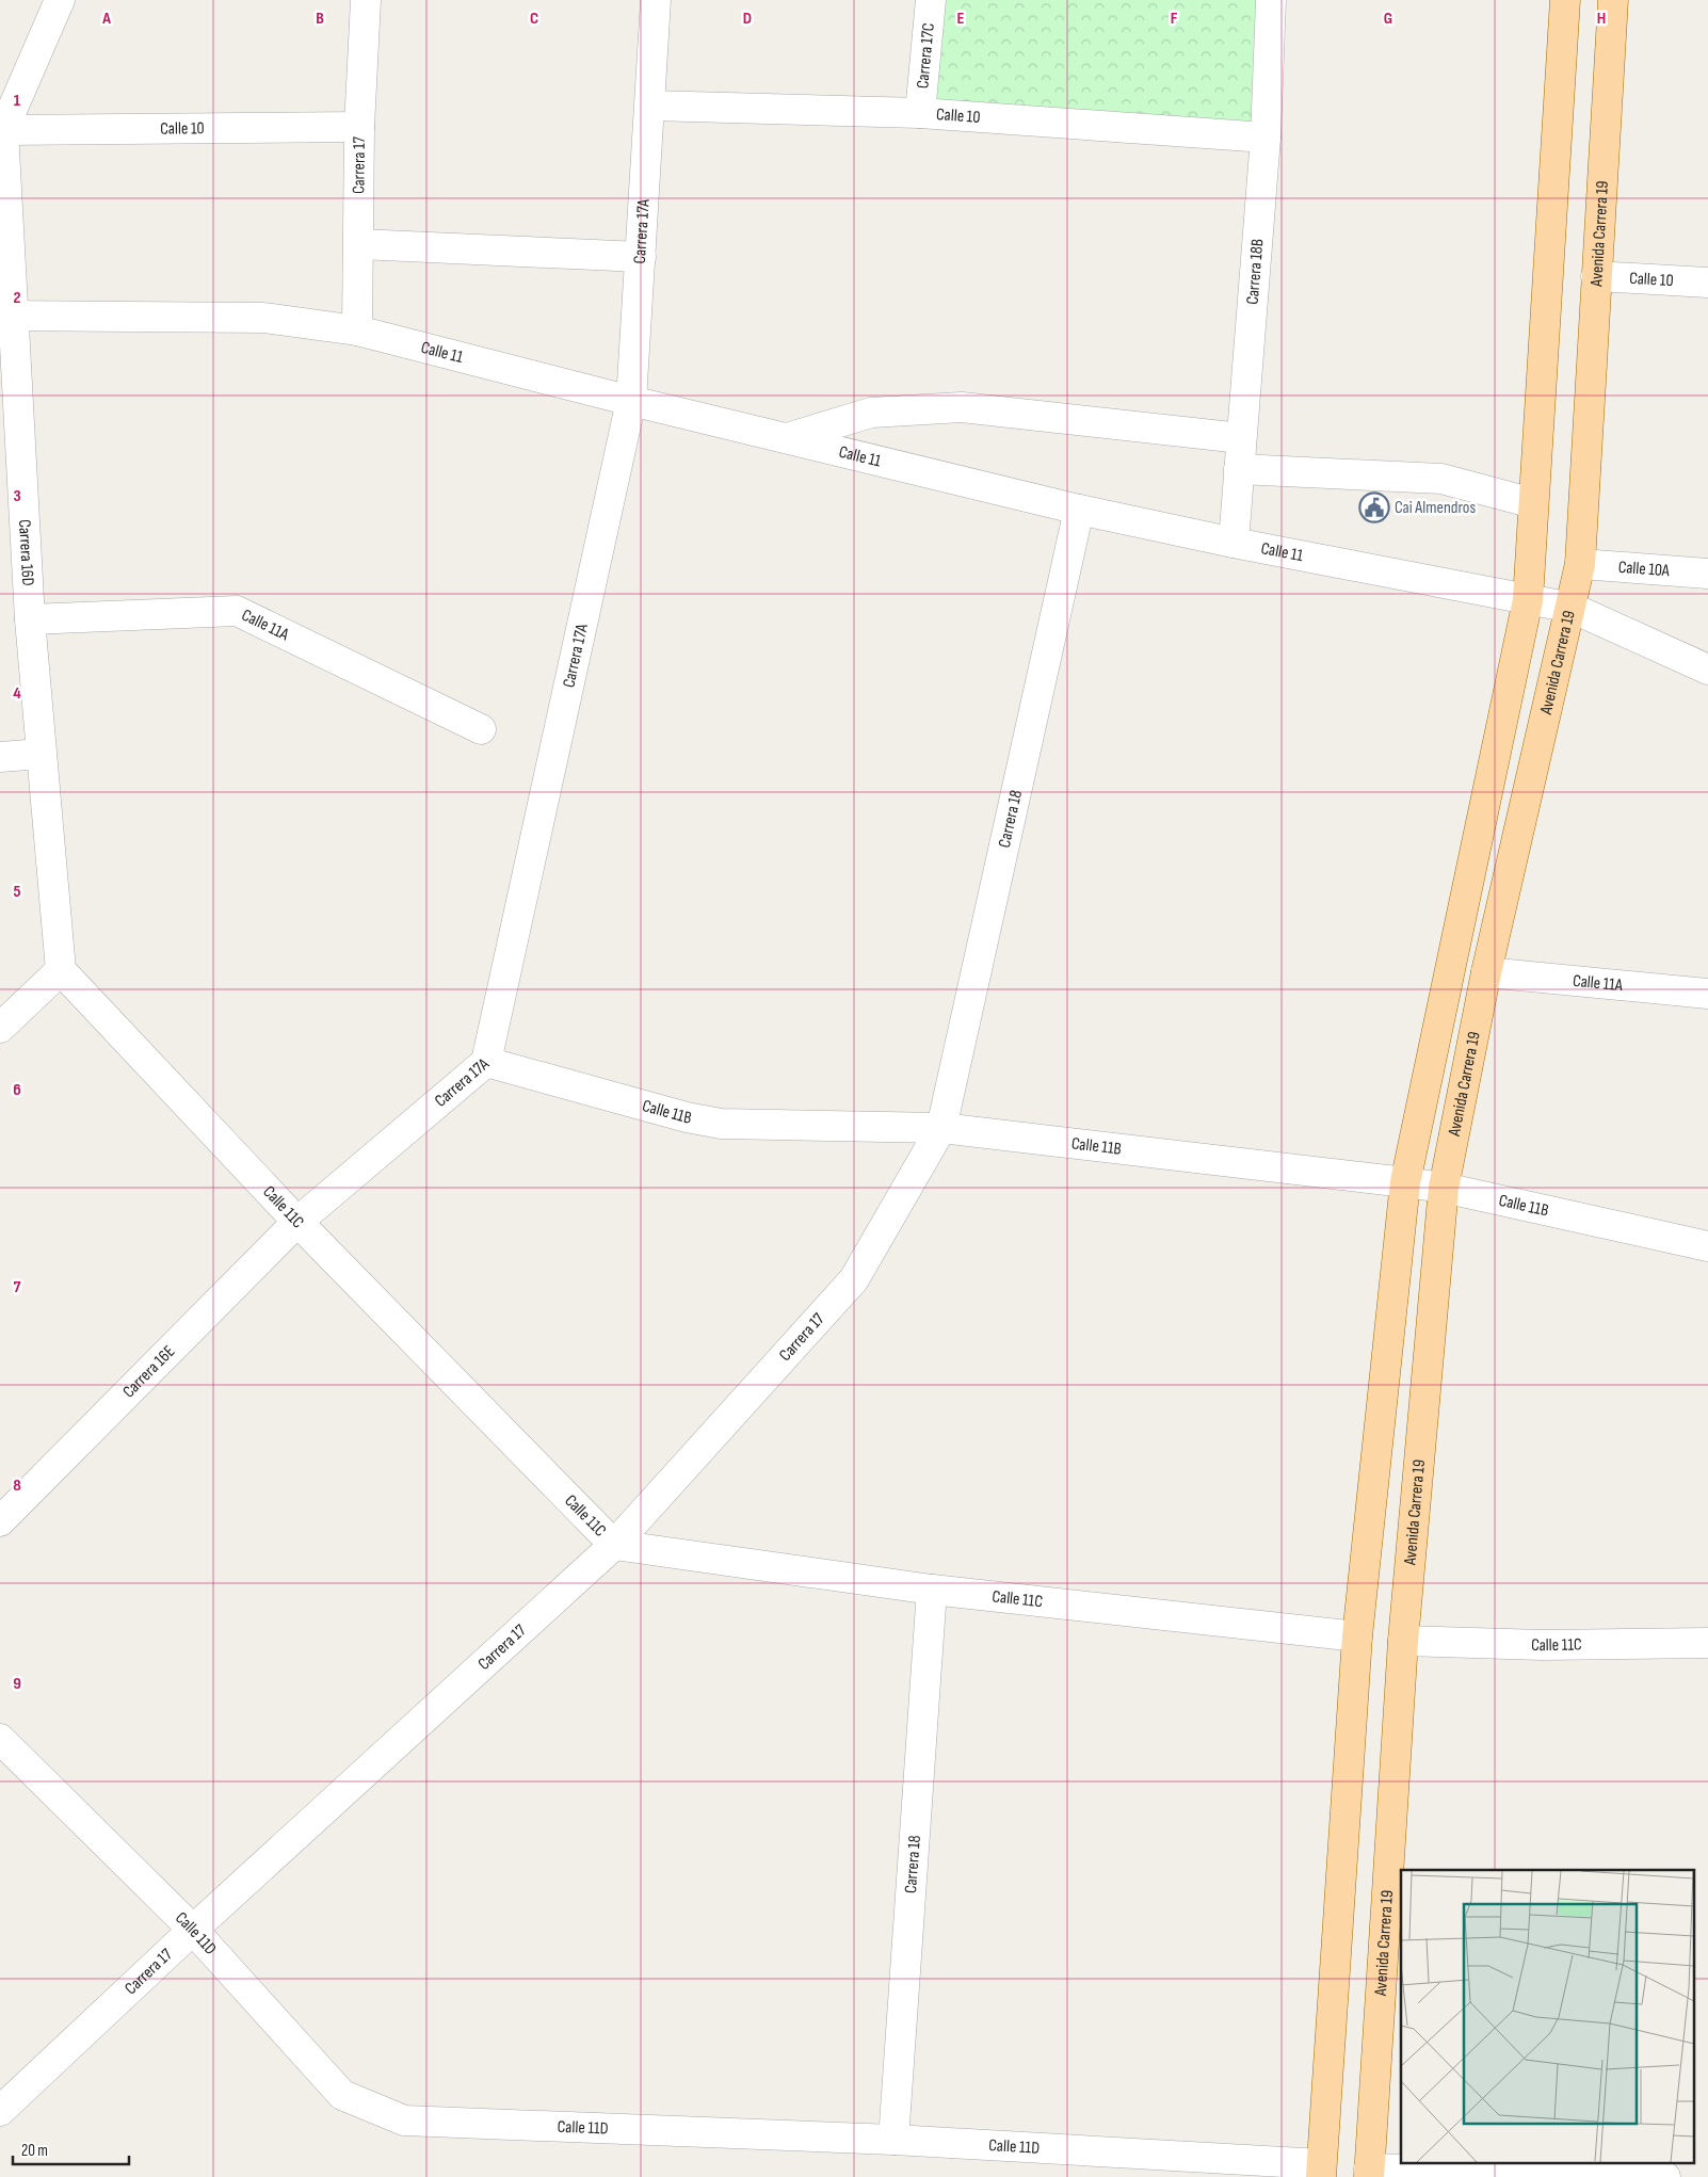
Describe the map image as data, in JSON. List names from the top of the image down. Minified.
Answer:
{"streets":{"main road":["Avenida Carrera 19"],"street":["Carrera 17C","Calle 10","Carrera 17","Carrera 17A","Carrera 18B","Calle 11","Carrera 16D","Calle 10A","Calle 11A","Carrera 18","Calle 11B","Calle 11C","Carrera 16E","Calle 11D"]},"crossings":[["Carrera 17C","Calle 10"],["Calle 10","Carrera 17"],["Calle 10","Carrera 17A"],["Calle 10","Avenida Carrera 19"],["Calle 10","Carrera 18B"],["Calle 10","Carrera 16D"],["Carrera 17","Calle 11"],["Carrera 17","Carrera 18"],["Carrera 17","Calle 11B"],["Carrera 17","Calle 11C"],["Carrera 17","Calle 11D"],["Carrera 17A","Calle 11"],["Carrera 17A","Calle 11B"],["Carrera 17A","Calle 11C"],["Carrera 17A","Carrera 16E"],["Avenida Carrera 19","Calle 11"],["Avenida Carrera 19","Calle 10A"],["Avenida Carrera 19","Calle 11A"],["Avenida Carrera 19","Calle 11B"],["Avenida Carrera 19","Calle 11C"],["Carrera 18B","Calle 11"],["Calle 11","Carrera 16D"],["Calle 11","Carrera 18"],["Carrera 16D","Calle 11A"],["Carrera 16D","Calle 11C"],["Carrera 18","Calle 11B"],["Carrera 18","Calle 11C"],["Carrera 18","Calle 11D"],["Calle 11C","Carrera 16E"]],"places":{"public building":["Cai Almendros"]},"scale_bar":"20 m","grid":{"columns":["A","B","C","D","E","F","G","H"],"rows":["1","2","3","4","5","6","7","8","9"]}}
